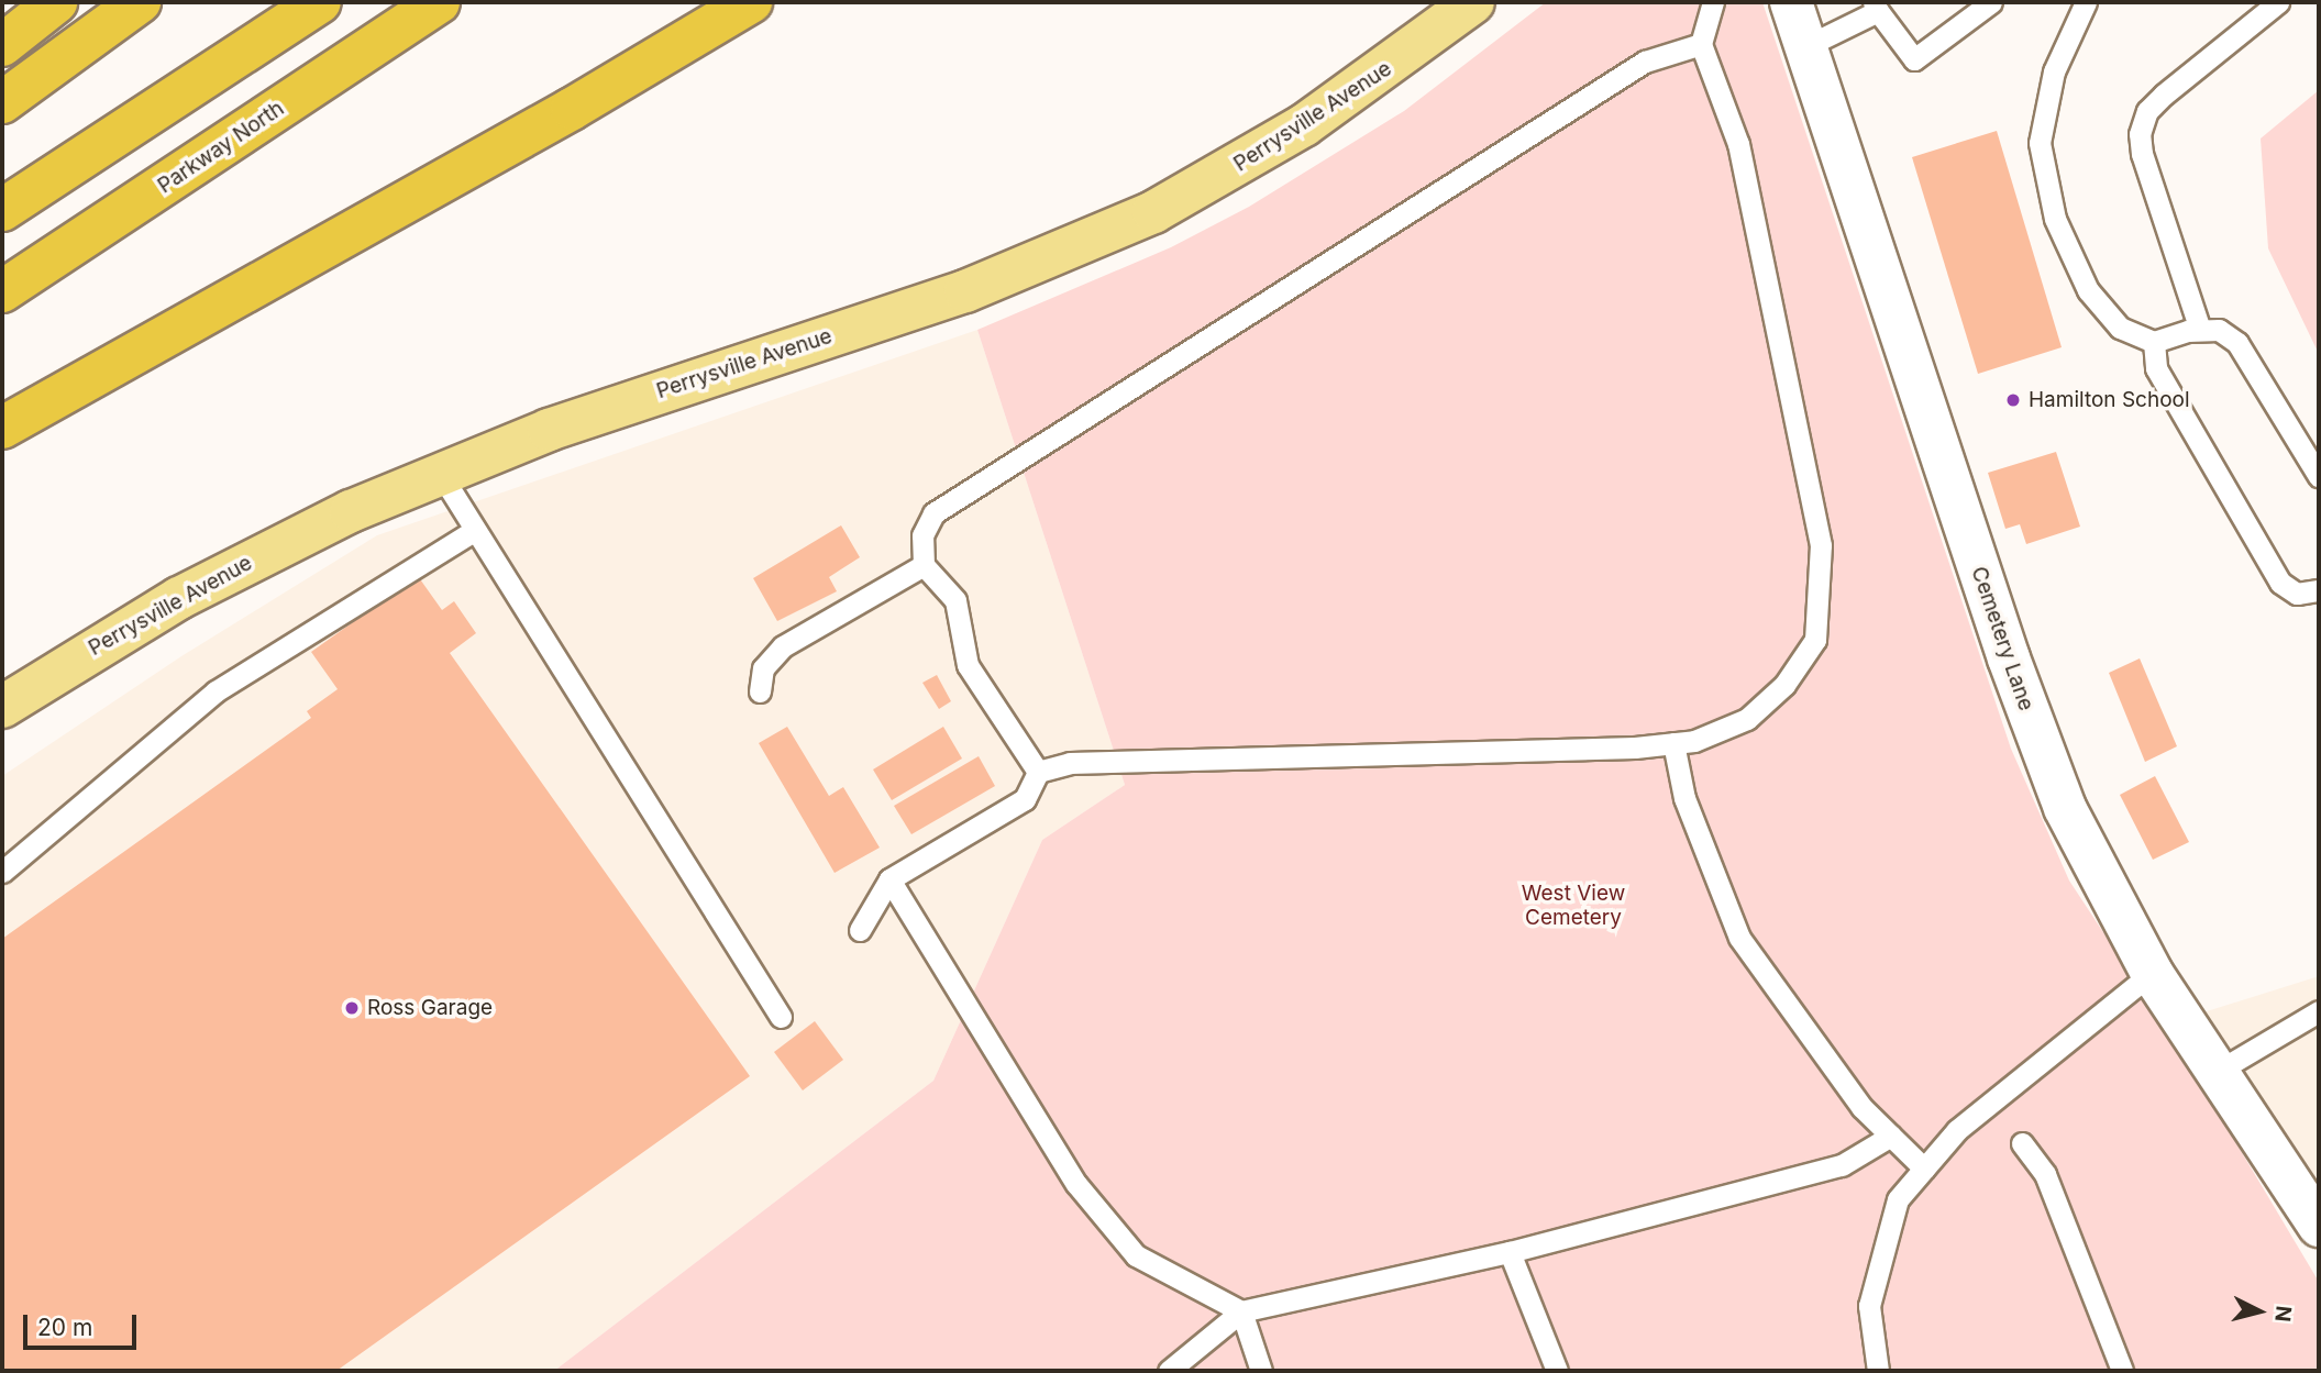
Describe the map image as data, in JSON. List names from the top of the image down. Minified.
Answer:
{"streets":{"highway":["Parkway North"],"main road":["Perrysville Avenue"],"street":["Cemetery Lane"]},"parks":["West View Cemetery"],"places":["Hamilton School","Ross Garage"],"scale_bar":"20 m","north":"right"}
